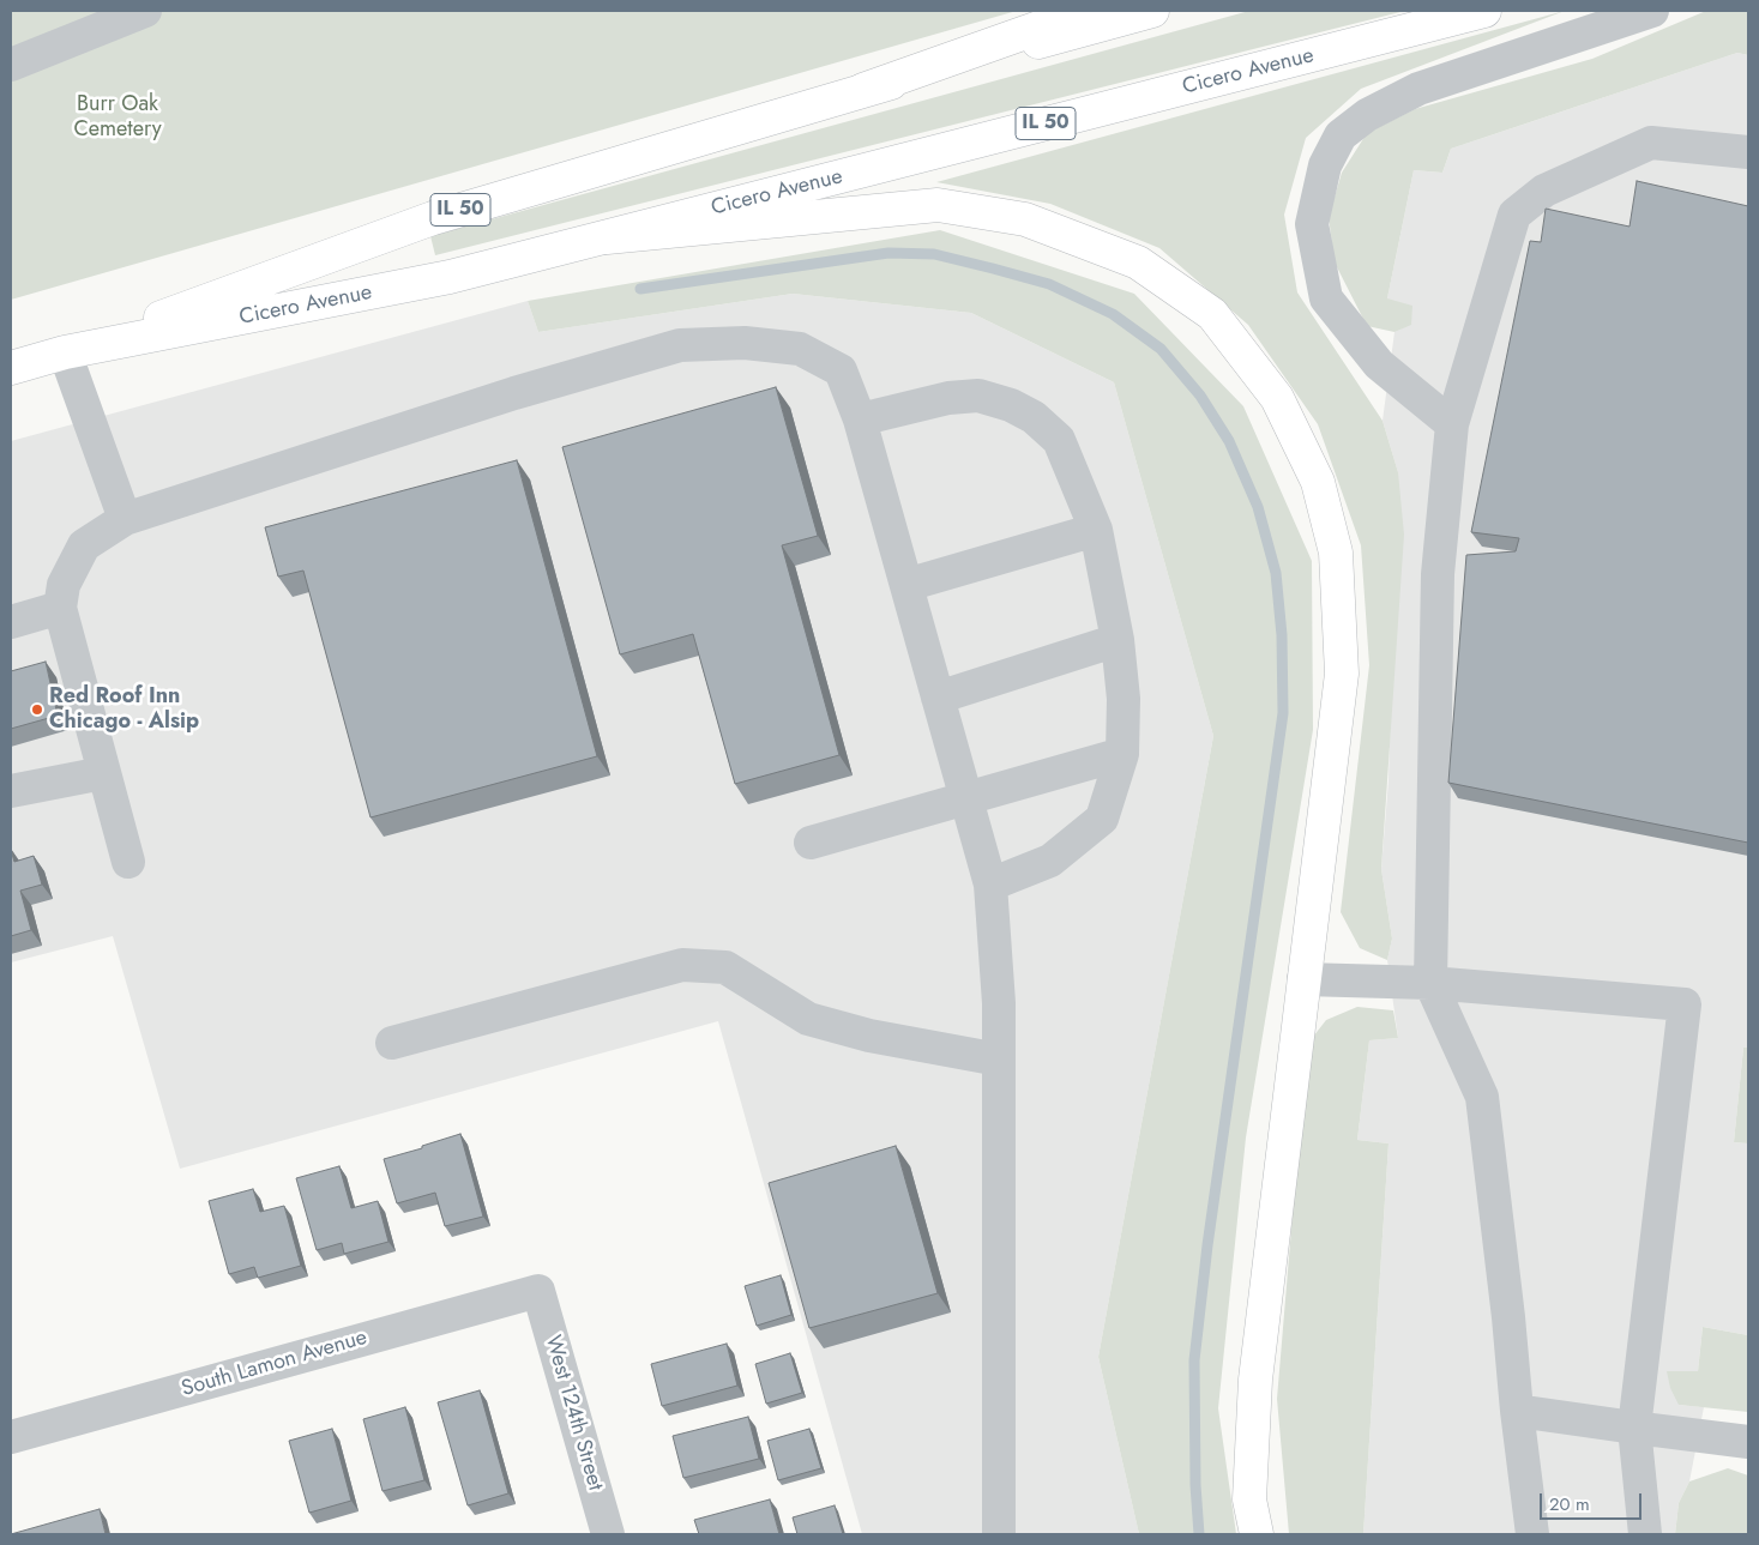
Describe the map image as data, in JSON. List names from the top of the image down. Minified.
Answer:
{"streets":{"main road":["Cicero Avenue","IL 50"],"street":["South Lamon Avenue","West 124th Street"]},"crossings":[["South Lamon Avenue","West 124th Street"]],"parks":["Burr Oak Cemetery"],"places":["Red Roof Inn Chicago - Alsip"],"scale_bar":"20 m"}
